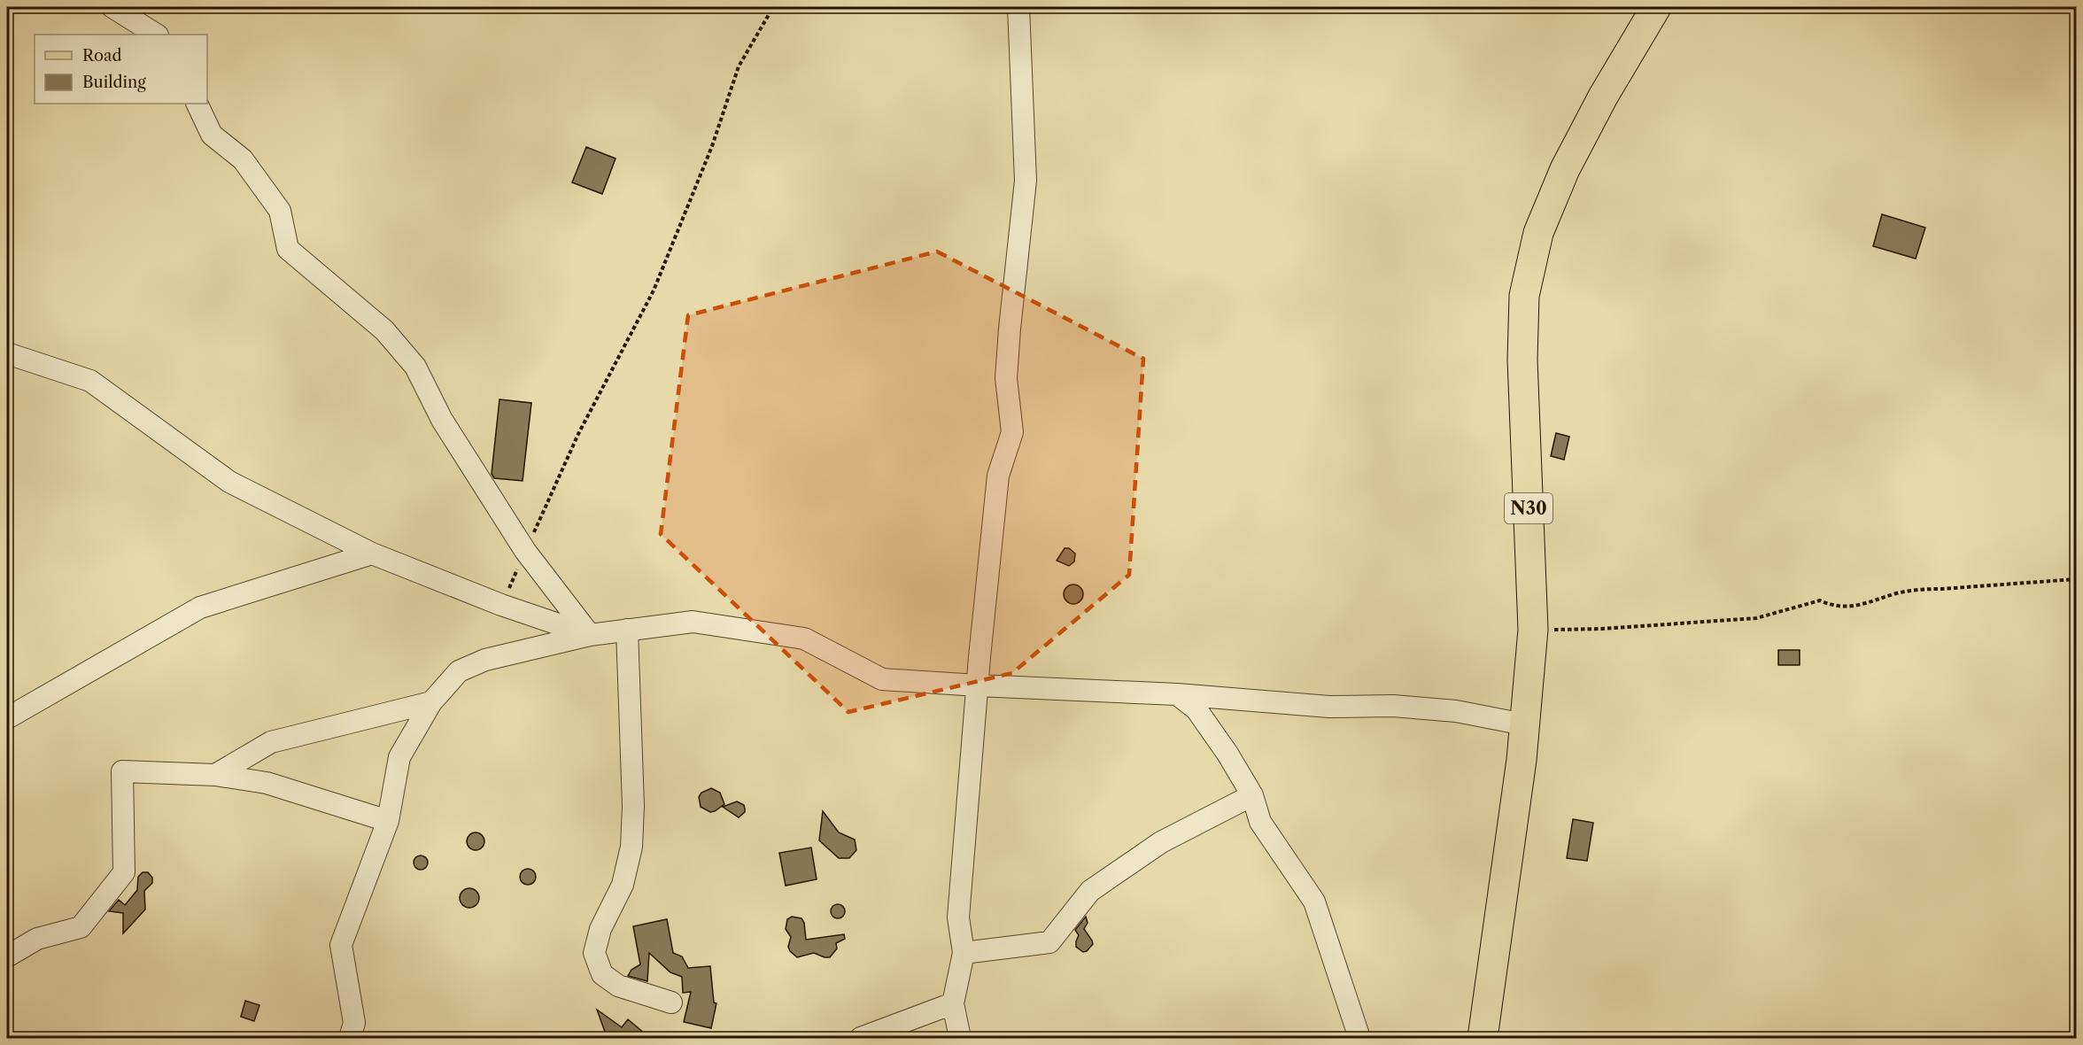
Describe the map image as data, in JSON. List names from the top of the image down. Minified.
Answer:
{"streets":{"main road":["N30"]},"legend":["Road","Building"]}
